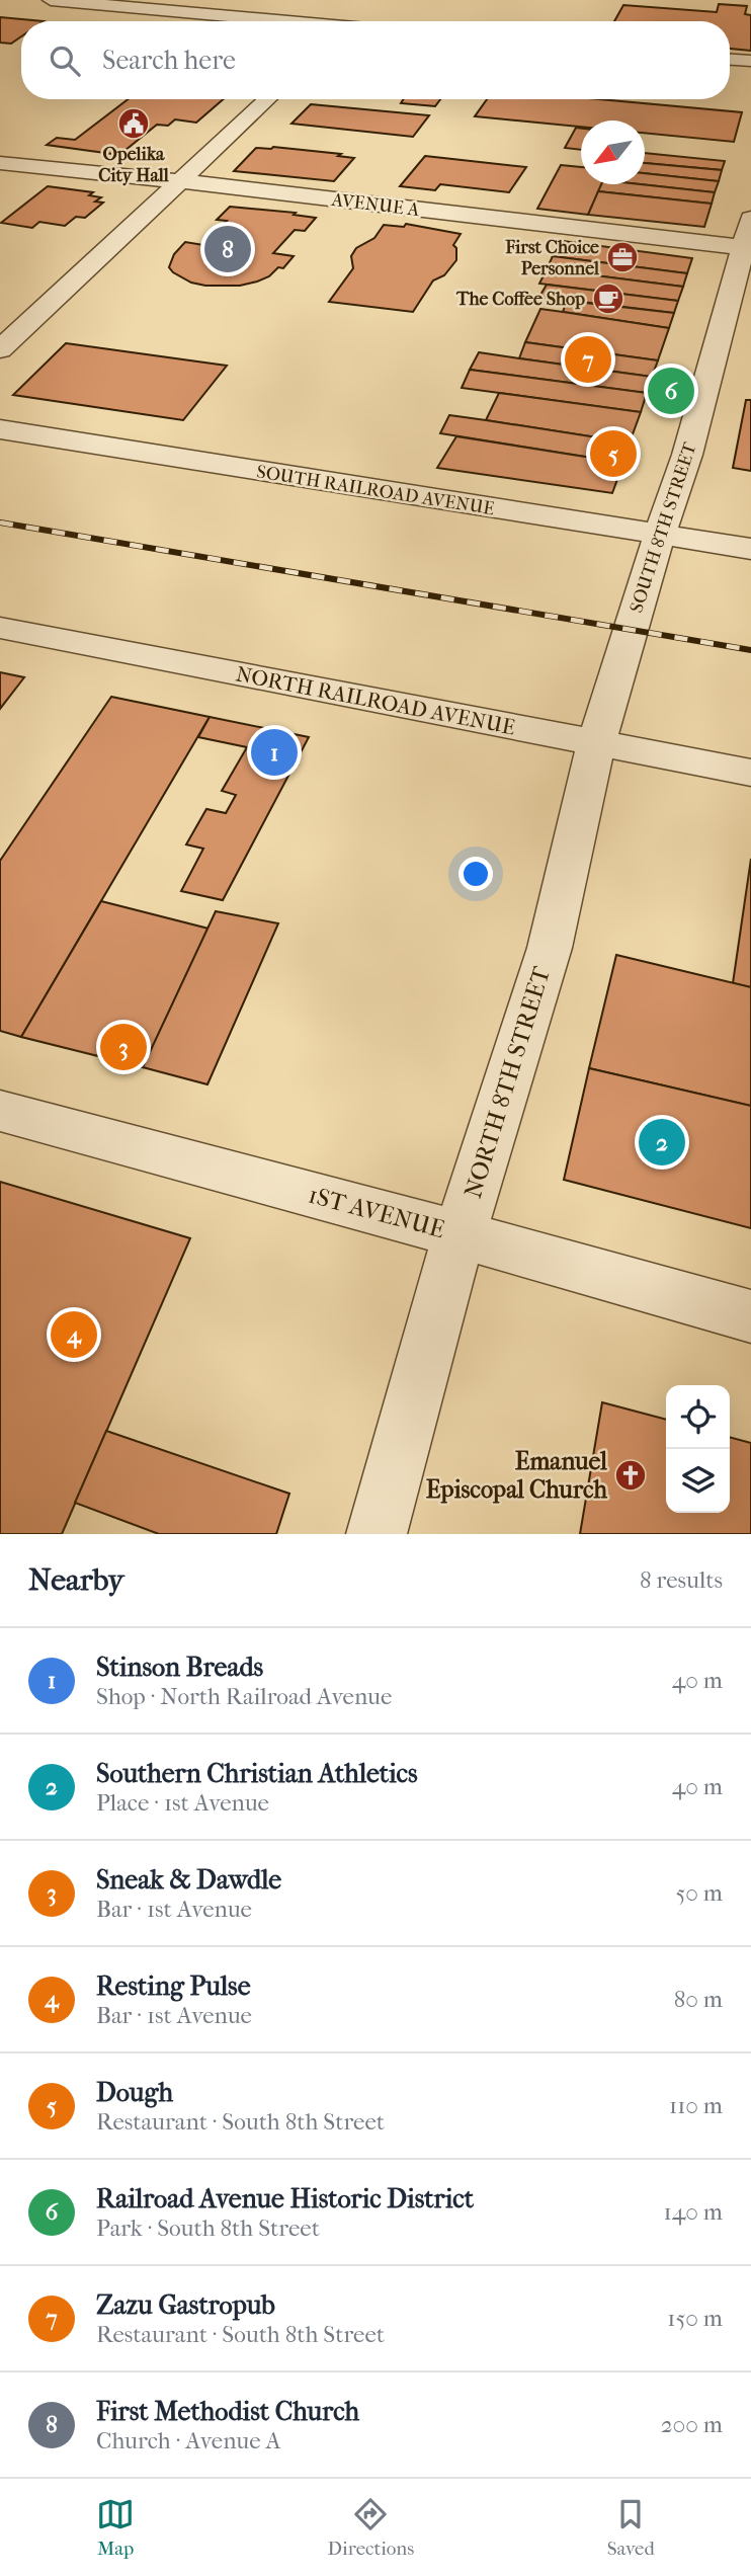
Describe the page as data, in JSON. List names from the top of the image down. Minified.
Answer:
{"streets":{"street":["AVENUE A","SOUTH RAILROAD AVENUE","SOUTH 8TH STREET","NORTH RAILROAD AVENUE","NORTH 8TH STREET","1ST AVENUE"]},"crossings":[["AVENUE A","SOUTH 8TH STREET"],["SOUTH RAILROAD AVENUE","SOUTH 8TH STREET"],["SOUTH 8TH STREET","NORTH 8TH STREET"],["NORTH RAILROAD AVENUE","NORTH 8TH STREET"],["NORTH 8TH STREET","1ST AVENUE"]],"places":{"public building":["Opelika City Hall"],"office":["First Choice Personnel"],"cafe":["The Coffee Shop"],"church":["Emanuel Episcopal Church"]},"north":"bottom left","page":{"search":"Search here","pins":["8","7","6","5","1","3","2","4"],"heading":["Nearby","8 results"],"list":[{"mark":"1","name":"Stinson Breads","note":"Shop · North Railroad Avenue","value":"40 m"},{"mark":"2","name":"Southern Christian Athletics","note":"Place · 1st Avenue","value":"40 m"},{"mark":"3","name":"Sneak & Dawdle","note":"Bar · 1st Avenue","value":"50 m"},{"mark":"4","name":"Resting Pulse","note":"Bar · 1st Avenue","value":"80 m"},{"mark":"5","name":"Dough","note":"Restaurant · South 8th Street","value":"110 m"},{"mark":"6","name":"Railroad Avenue Historic District","note":"Park · South 8th Street","value":"140 m"},{"mark":"7","name":"Zazu Gastropub","note":"Restaurant · South 8th Street","value":"150 m"},{"mark":"8","name":"First Methodist Church","note":"Church · Avenue A","value":"200 m"}],"nav":["Map","Directions","Saved"]}}
